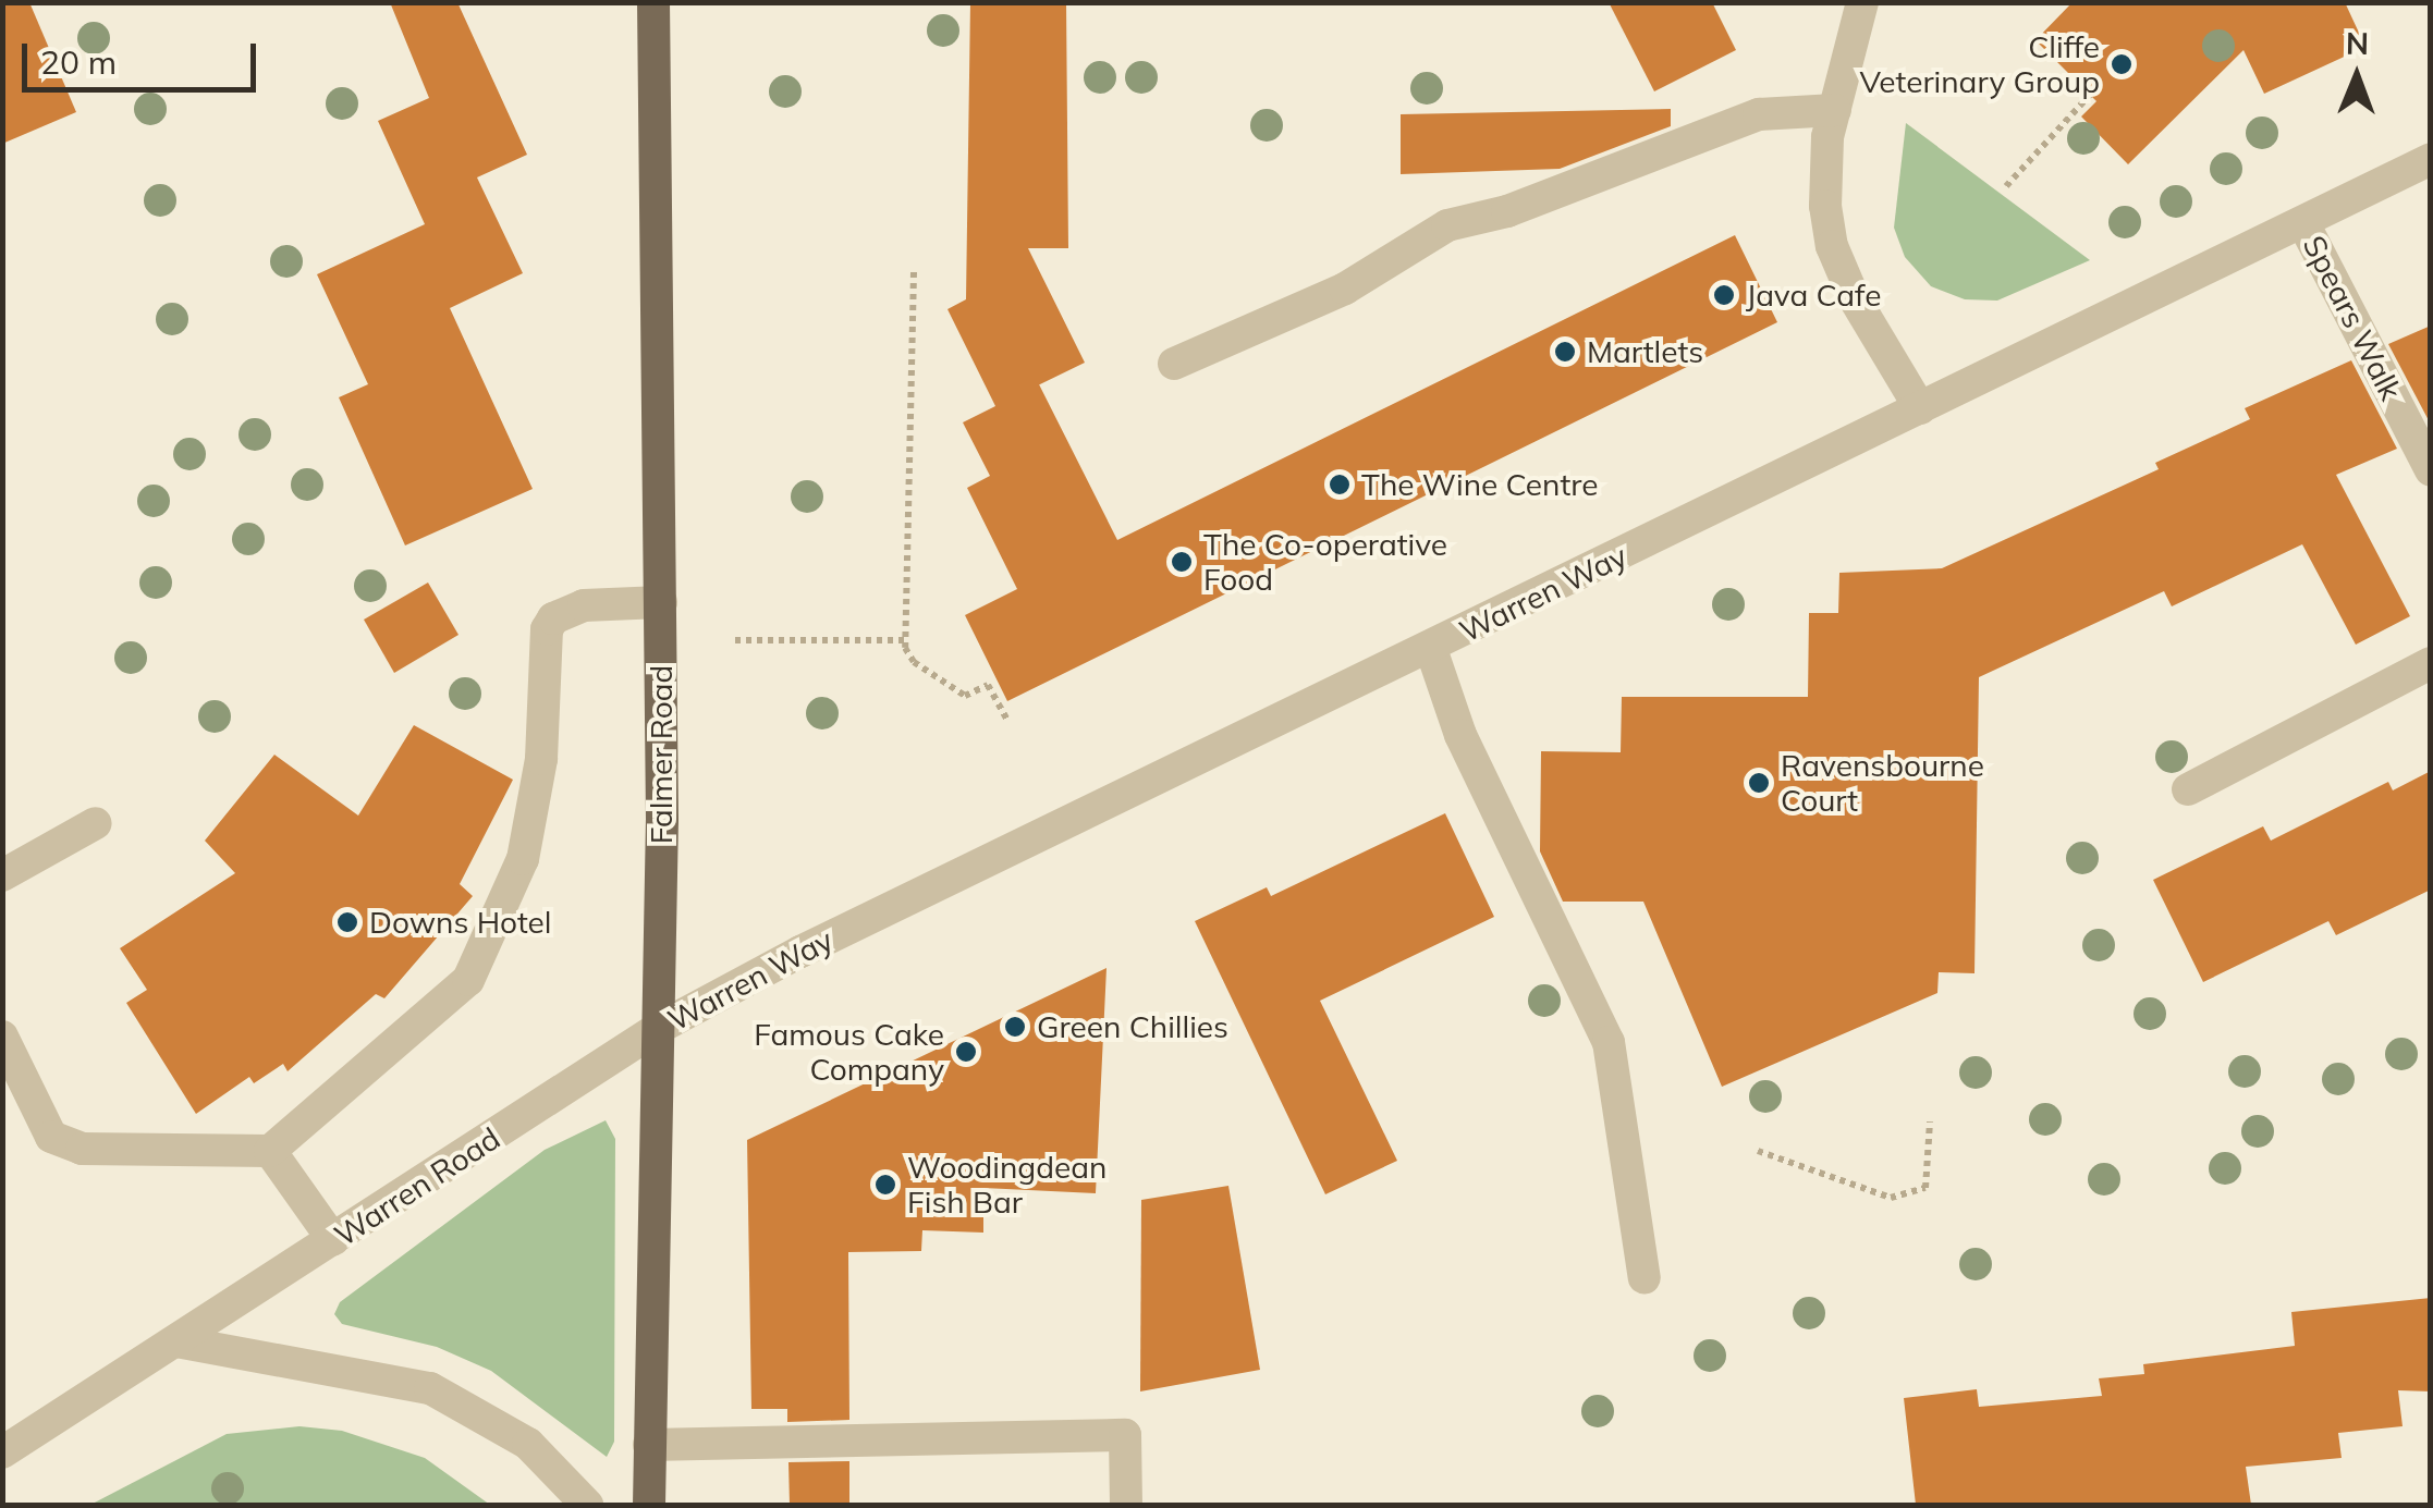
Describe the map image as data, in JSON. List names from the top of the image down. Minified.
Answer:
{"streets":{"main road":["Falmer Road"],"street":["Spears Walk","Warren Way","Warren Road"]},"crossings":[["Spears Walk","Warren Way"],["Warren Way","Falmer Road"],["Warren Way","Warren Road"],["Falmer Road","Warren Road"]],"places":["Cliffe Veterinary Group","Java Cafe","Martlets","The Wine Centre","The Co-operative Food","Ravensbourne Court","Downs Hotel","Green Chillies","Famous Cake Company","Woodingdean Fish Bar"],"scale_bar":"20 m","north":"top"}
